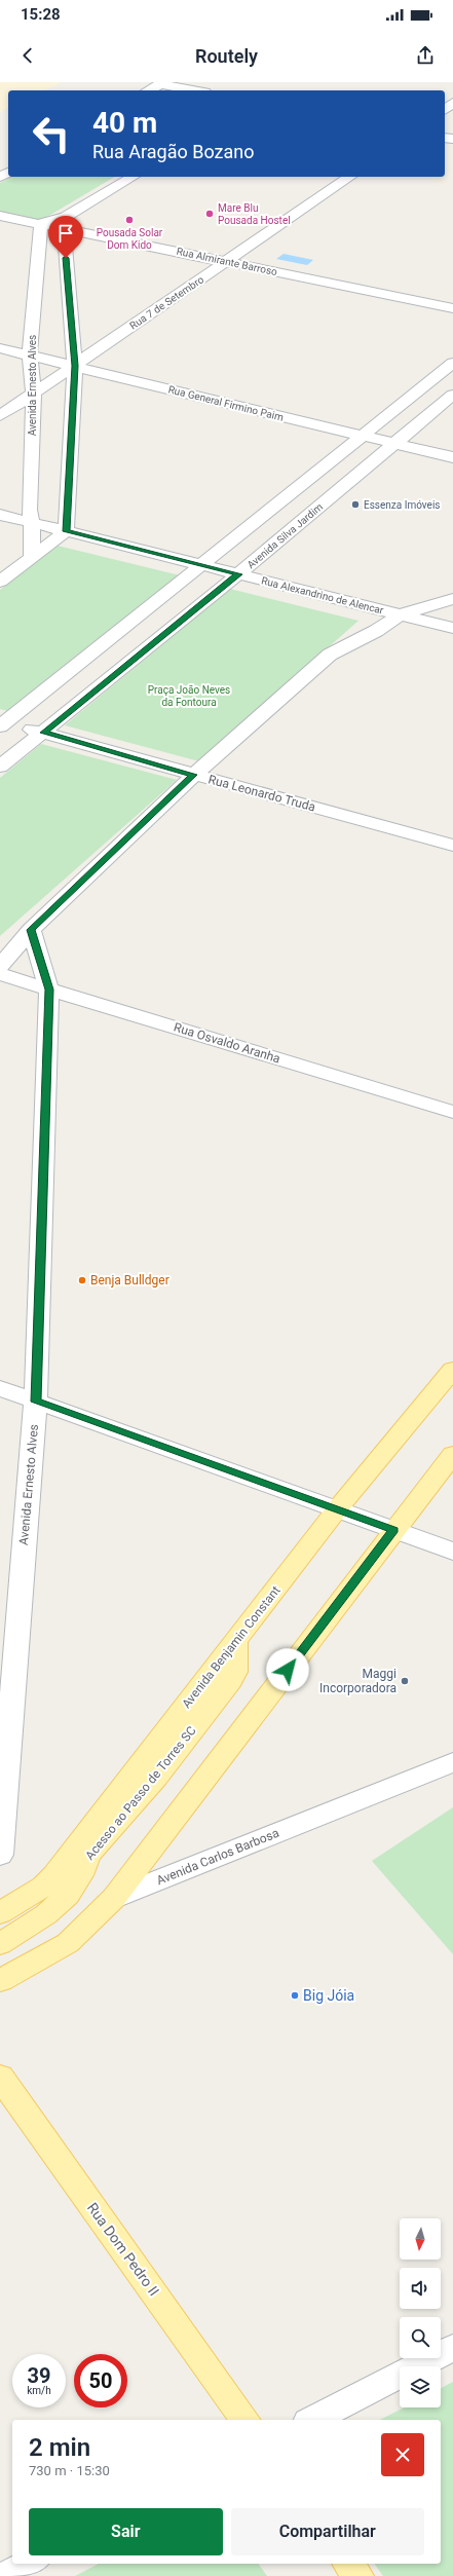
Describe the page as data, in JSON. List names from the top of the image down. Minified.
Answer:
{"streets":{"main road":["Avenida Benjamin Constant","Acesso ao Passo de Torres SC","Avenida Carlos Barbosa","Rua Dom Pedro II"],"street":["Rua Almirante Barroso","Rua 7 de Setembro","Avenida Ernesto Alves","Rua General Firmino Paim","Avenida Silva Jardim","Rua Alexandrino de Alencar","Rua Leonardo Truda","Rua Osvaldo Aranha"]},"crossings":[["Rua Almirante Barroso","Rua 7 de Setembro"],["Rua Almirante Barroso","Avenida Ernesto Alves"],["Rua 7 de Setembro","Avenida Ernesto Alves"],["Rua 7 de Setembro","Rua General Firmino Paim"],["Avenida Ernesto Alves","Rua General Firmino Paim"],["Avenida Ernesto Alves","Rua Alexandrino de Alencar"],["Avenida Ernesto Alves","Rua Osvaldo Aranha"],["Rua General Firmino Paim","Avenida Silva Jardim"],["Avenida Silva Jardim","Rua Alexandrino de Alencar"],["Avenida Silva Jardim","Rua Leonardo Truda"],["Avenida Benjamin Constant","Acesso ao Passo de Torres SC"]],"parks":["Praça João Neves da Fontoura"],"places":["Mare Blu Pousada Hostel","Pousada Solar Dom Kido","Essenza Imóveis","Benja Bulldger","Maggi Incorporadora","Big Jóia"],"north":"bottom","page":{"status":"15:28","header":"Routely","turn":["40 m","Rua Aragão Bozano"],"speed":"39 km/h","limit":"50","heading":["2 min","730 m · 15:30"],"buttons":["Sair","Compartilhar"]}}
